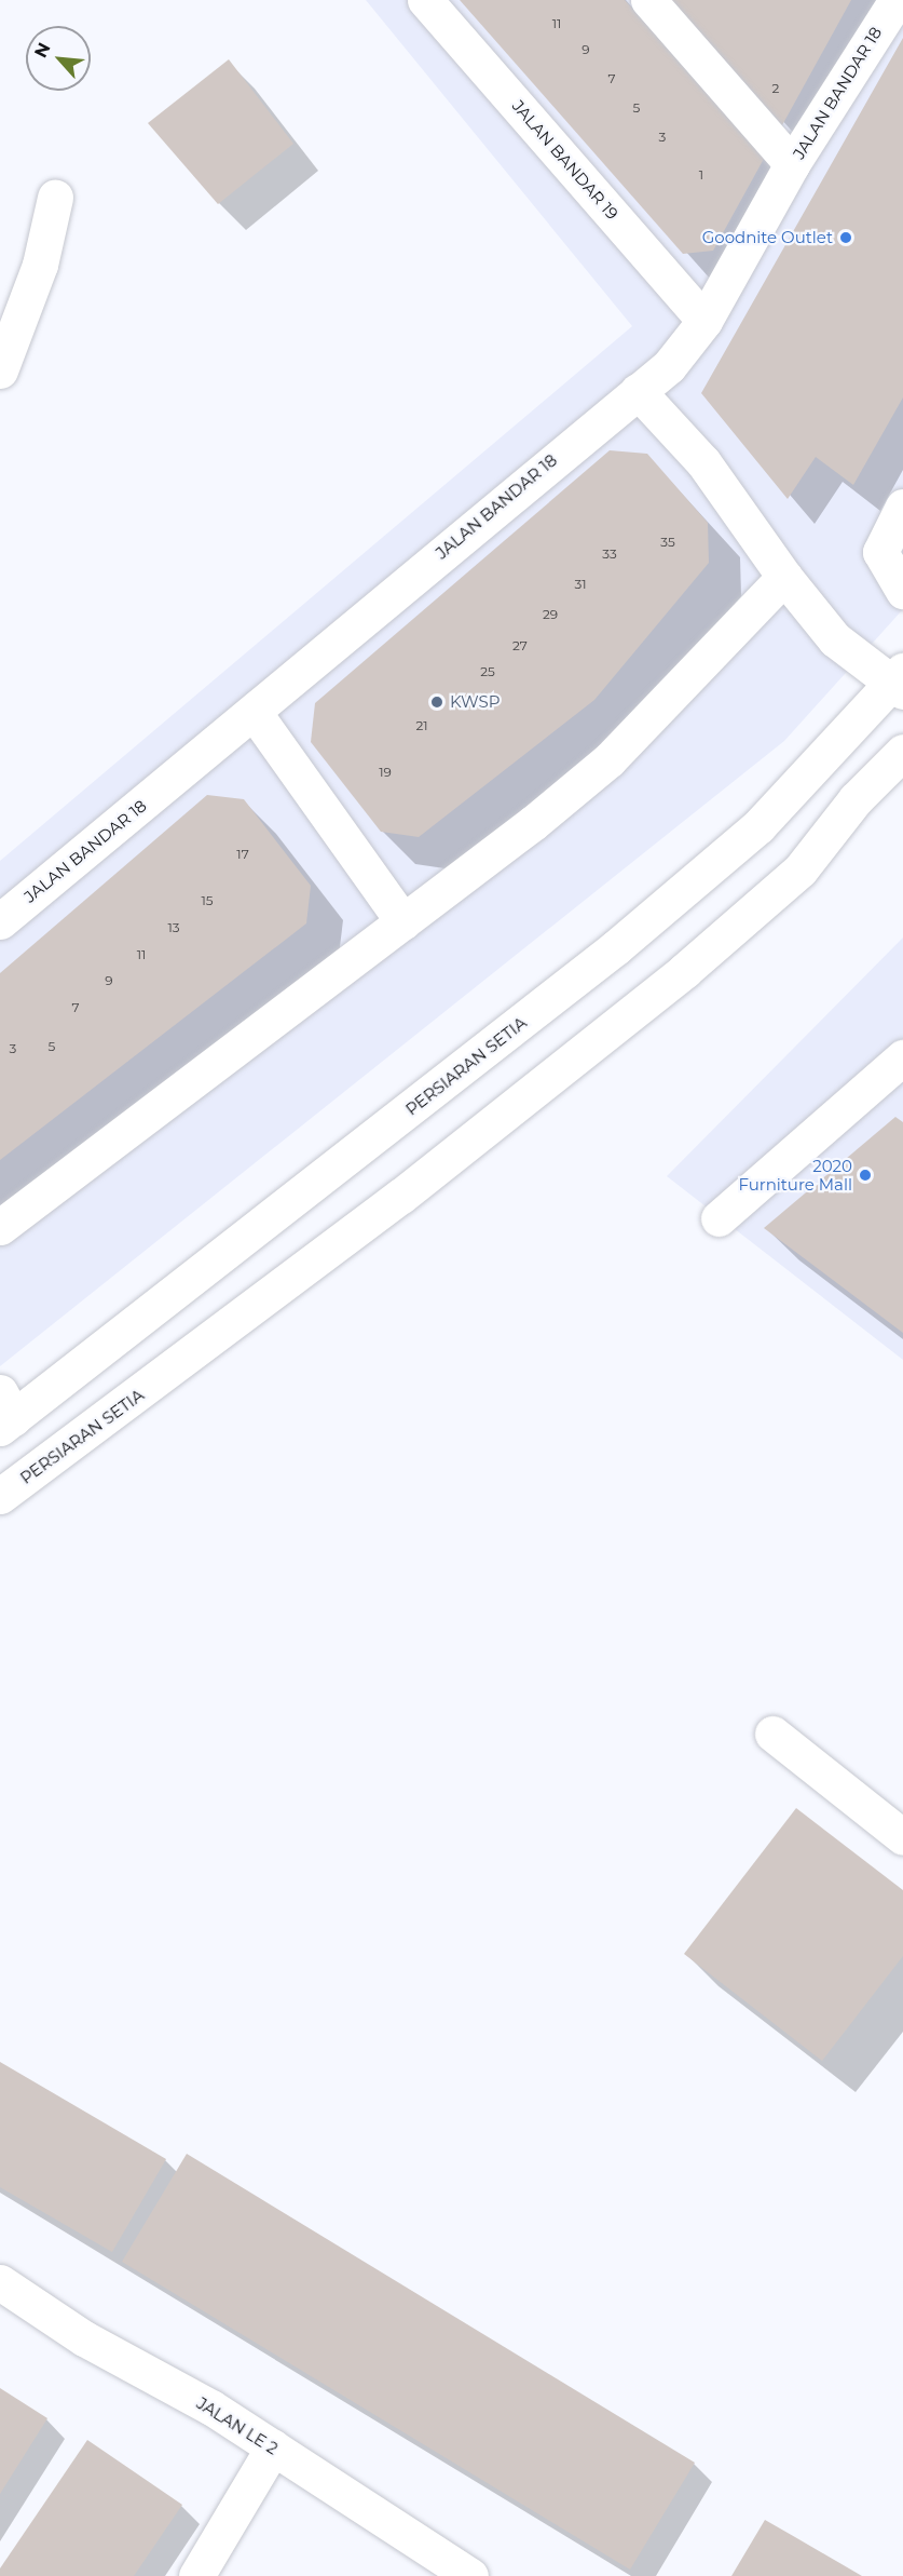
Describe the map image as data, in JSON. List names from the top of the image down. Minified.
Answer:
{"streets":{"street":["JALAN BANDAR 18","JALAN BANDAR 19","PERSIARAN SETIA","JALAN LE 2"]},"crossings":[["JALAN BANDAR 18","JALAN BANDAR 19"]],"places":["Goodnite Outlet","KWSP","2020 Furniture Mall"],"house_numbers":["11","9","7","2","5","3","1","35","33","31","29","27","25","21","19","17","15","13","11","9","7","5","3"],"north":"top left"}
